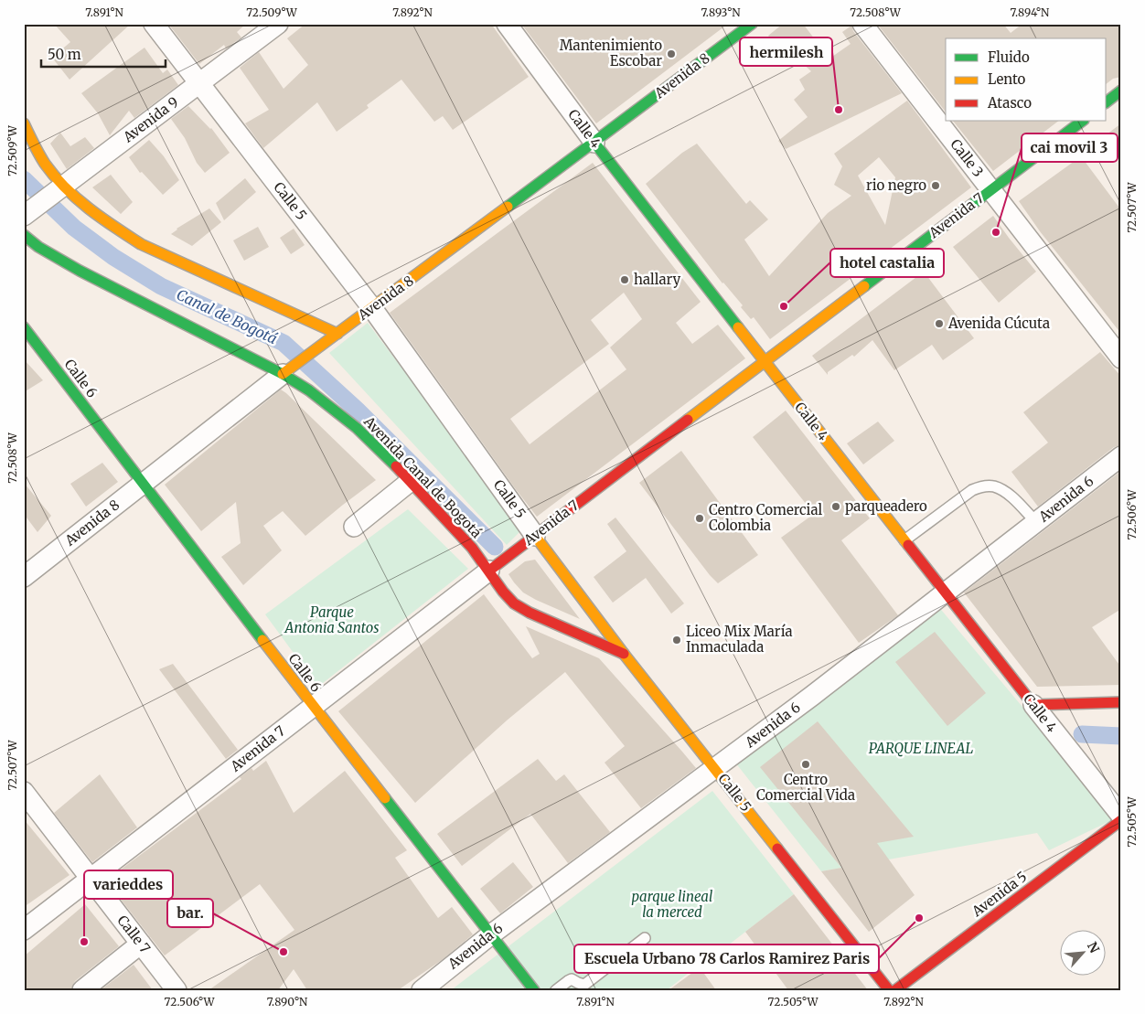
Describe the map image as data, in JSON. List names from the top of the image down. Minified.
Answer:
{"streets":{"main road":["Avenida 8","Calle 4","Calle 5","Avenida 7","Calle 6","Avenida Canal de Bogotá","Avenida 5"],"street":["Avenida 9","Calle 3","Avenida 6","Calle 7"]},"crossings":[["Avenida 8","Calle 4"],["Avenida 8","Calle 5"],["Avenida 8","Calle 6"],["Avenida 8","Avenida Canal de Bogotá"],["Avenida 9","Calle 5"],["Calle 4","Avenida 7"],["Calle 4","Avenida 6"],["Calle 3","Avenida 7"],["Calle 5","Avenida 7"],["Calle 5","Avenida Canal de Bogotá"],["Calle 5","Avenida 6"],["Avenida 7","Calle 6"],["Avenida 7","Avenida Canal de Bogotá"],["Avenida 7","Calle 7"],["Calle 6","Avenida 6"]],"water":["Canal de Bogotá"],"parks":["Parque Antonia Santos","PARQUE LINEAL","parque lineal la merced"],"places":["Mantenimiento Escobar","hermilesh","rio negro","cai movil 3","hallary","hotel castalia","Avenida Cúcuta","parqueadero","Centro Comercial Colombia","Liceo Mix María Inmaculada","Centro Comercial Vida","Escuela Urbano 78 Carlos Ramirez Paris","varieddes","bar."],"legend":["Fluido","Lento","Atasco"],"scale_bar":"50 m","north":"top right","coordinates":["7.891°N","72.509°W","7.892°N","7.893°N","72.508°W","7.894°N","72.507°W","72.506°W","72.505°W","7.890°N"]}
